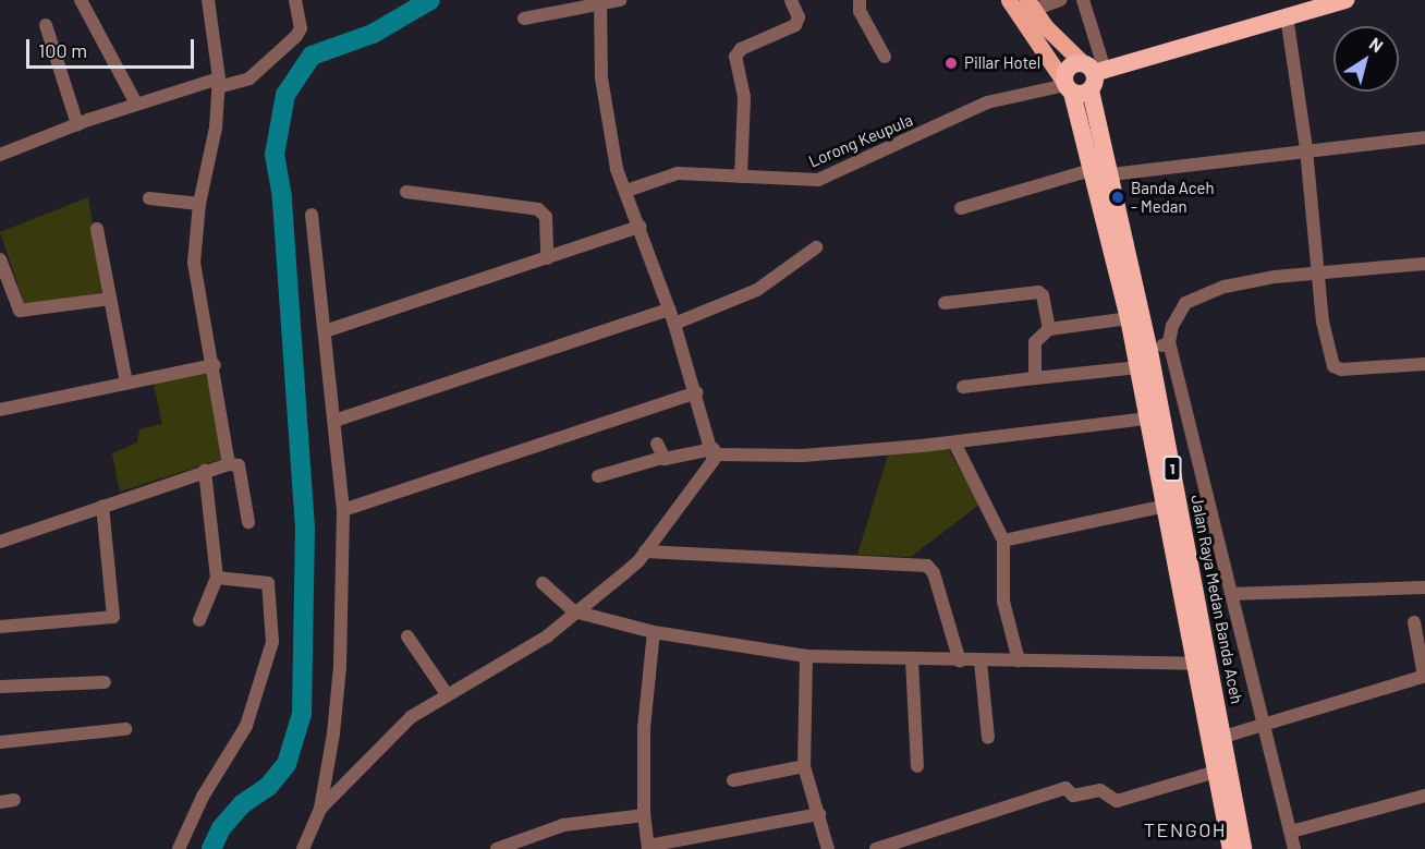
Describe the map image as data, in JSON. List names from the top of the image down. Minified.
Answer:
{"streets":{"highway":["1","Jalan Raya Medan Banda Aceh"],"street":["Lorong Keupula"]},"crossings":[["Lorong Keupula","1"],["Lorong Keupula","Jalan Raya Medan Banda Aceh"],["1","Jalan Raya Medan Banda Aceh"]],"districts":["TENGOH"],"places":["Pillar Hotel","Banda Aceh - Medan"],"scale_bar":"100 m","north":"top right"}
